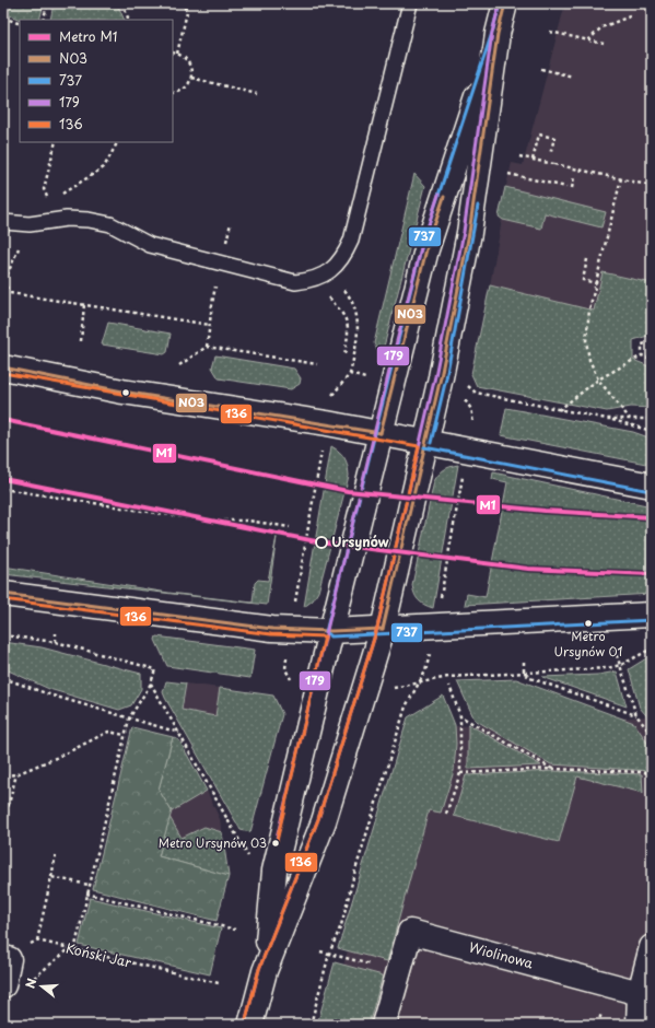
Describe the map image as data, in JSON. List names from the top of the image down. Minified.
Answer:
{"streets":{"street":["Wiolinowa"],"path":["Koński Jar"]},"places":["Ursynów","Metro Ursynów 01","Metro Ursynów 03"],"lines":["transit line N03","transit line 737","transit line 179","transit line 136","metro line M1"],"legend":["Metro M1","N03","737","179","136"],"north":"left"}
